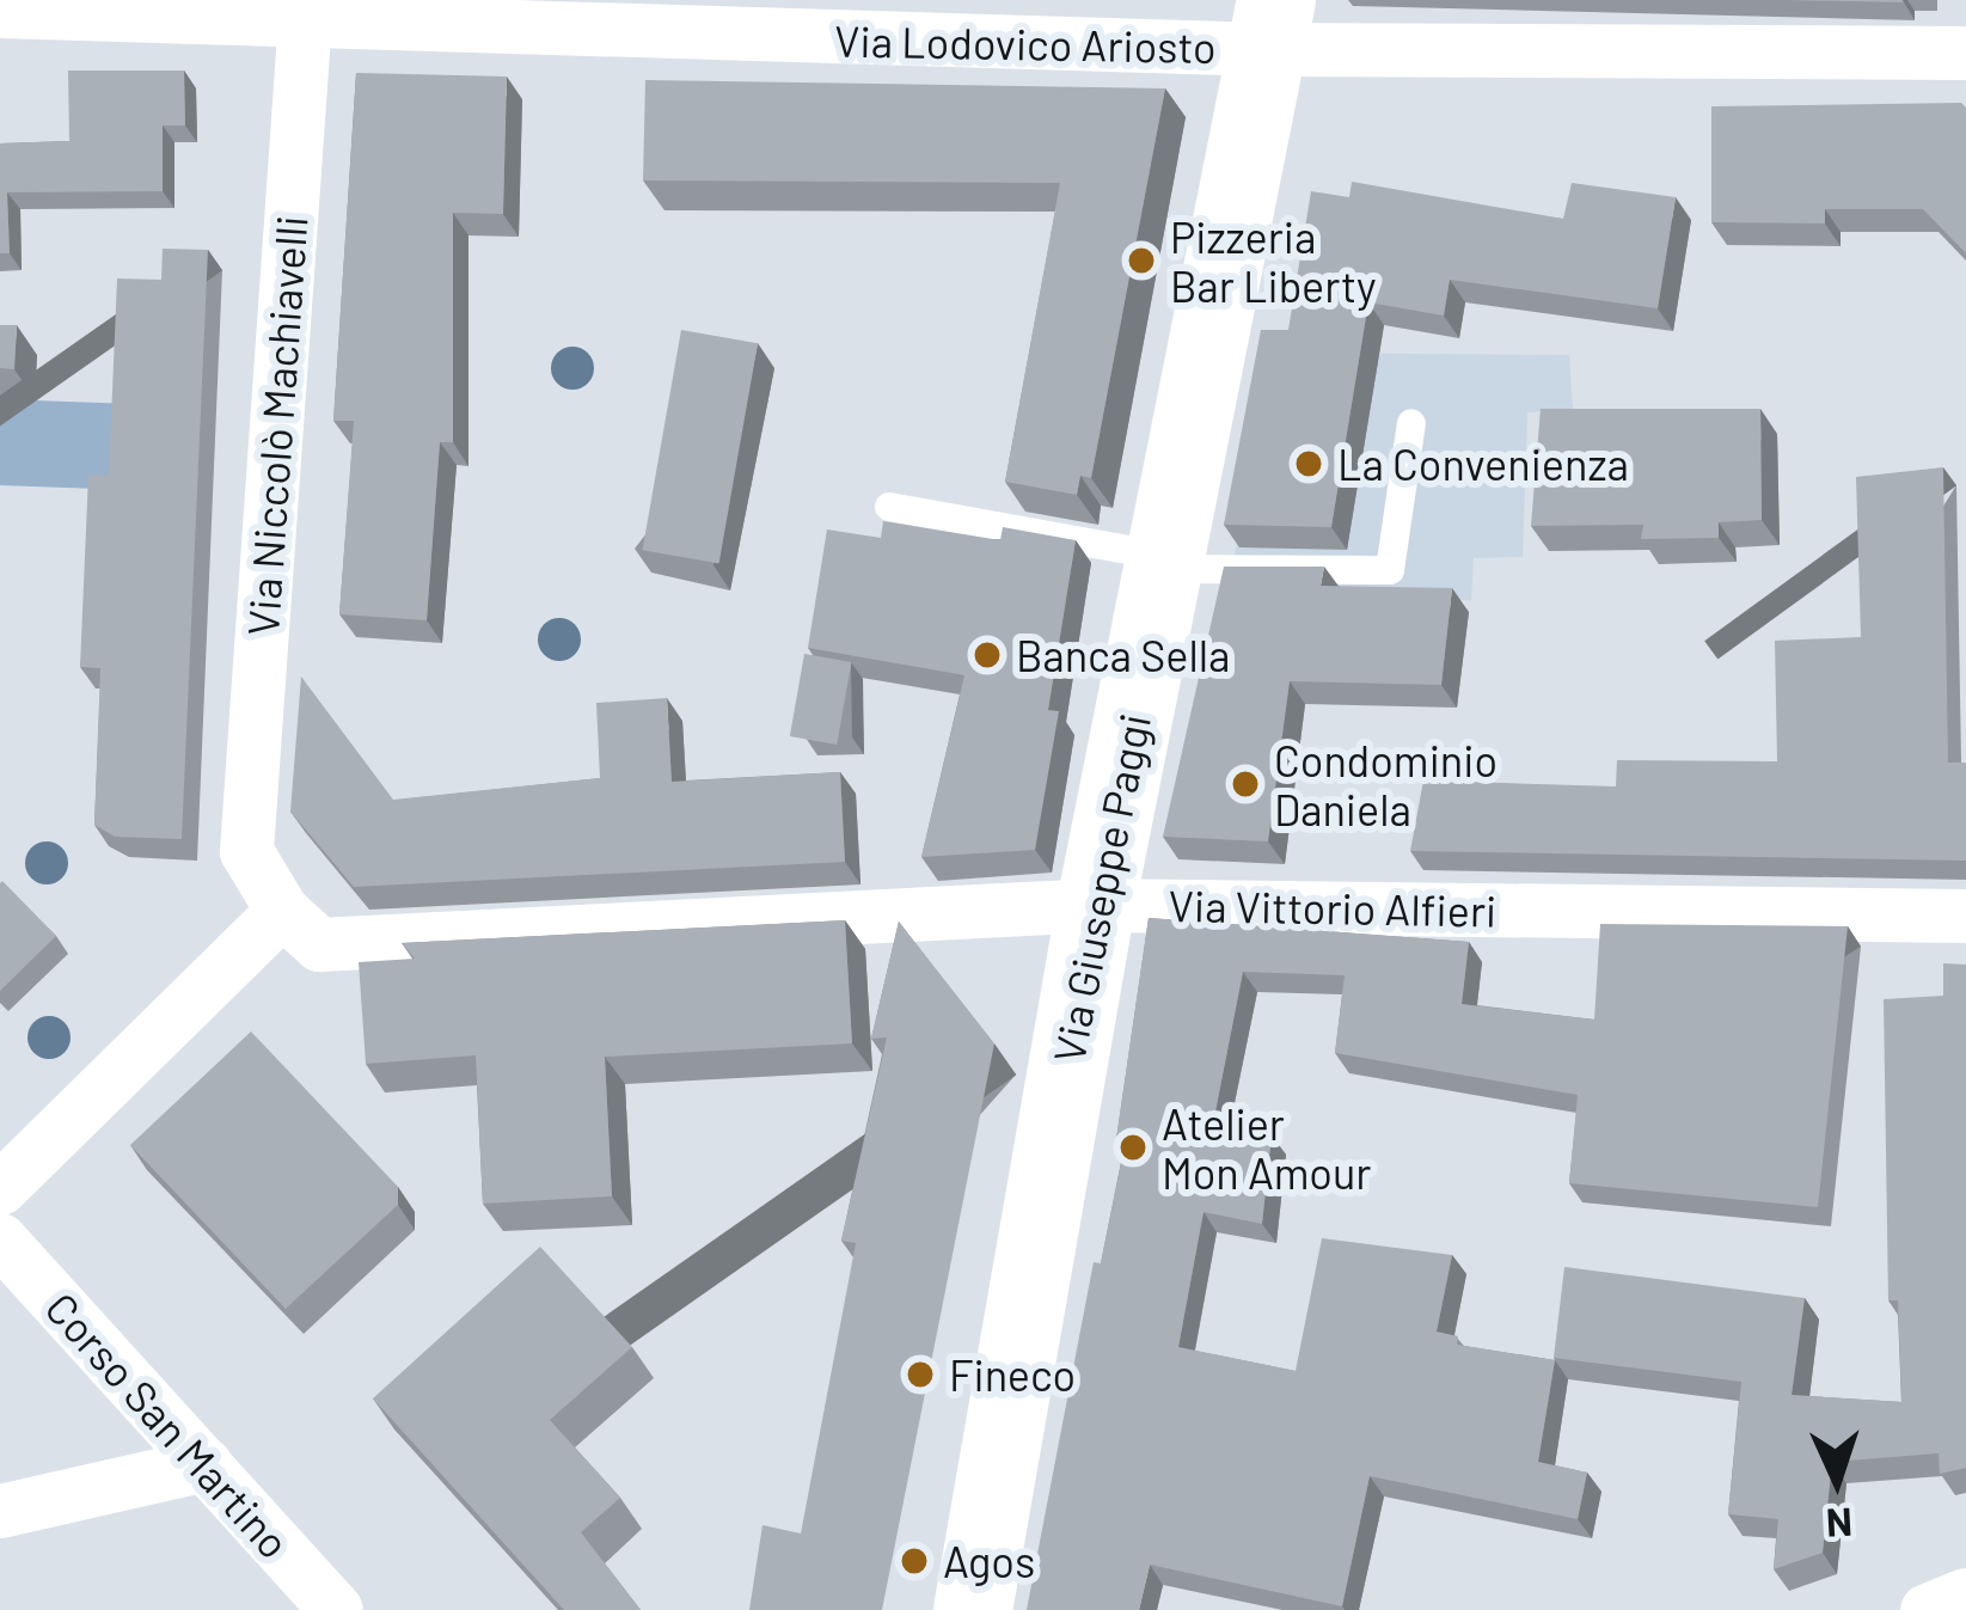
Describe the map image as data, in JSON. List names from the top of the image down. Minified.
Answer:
{"streets":{"main road":["Via Giuseppe Paggi"],"street":["Via Lodovico Ariosto","Via Niccolò Machiavelli","Via Vittorio Alfieri","Corso San Martino"]},"crossings":[["Via Lodovico Ariosto","Via Niccolò Machiavelli"],["Via Lodovico Ariosto","Via Giuseppe Paggi"],["Via Niccolò Machiavelli","Via Vittorio Alfieri"],["Via Giuseppe Paggi","Via Vittorio Alfieri"]],"places":["Pizzeria Bar Liberty","La Convenienza","Banca Sella","Condominio Daniela","Atelier Mon Amour","Fineco","Agos"],"north":"bottom"}
